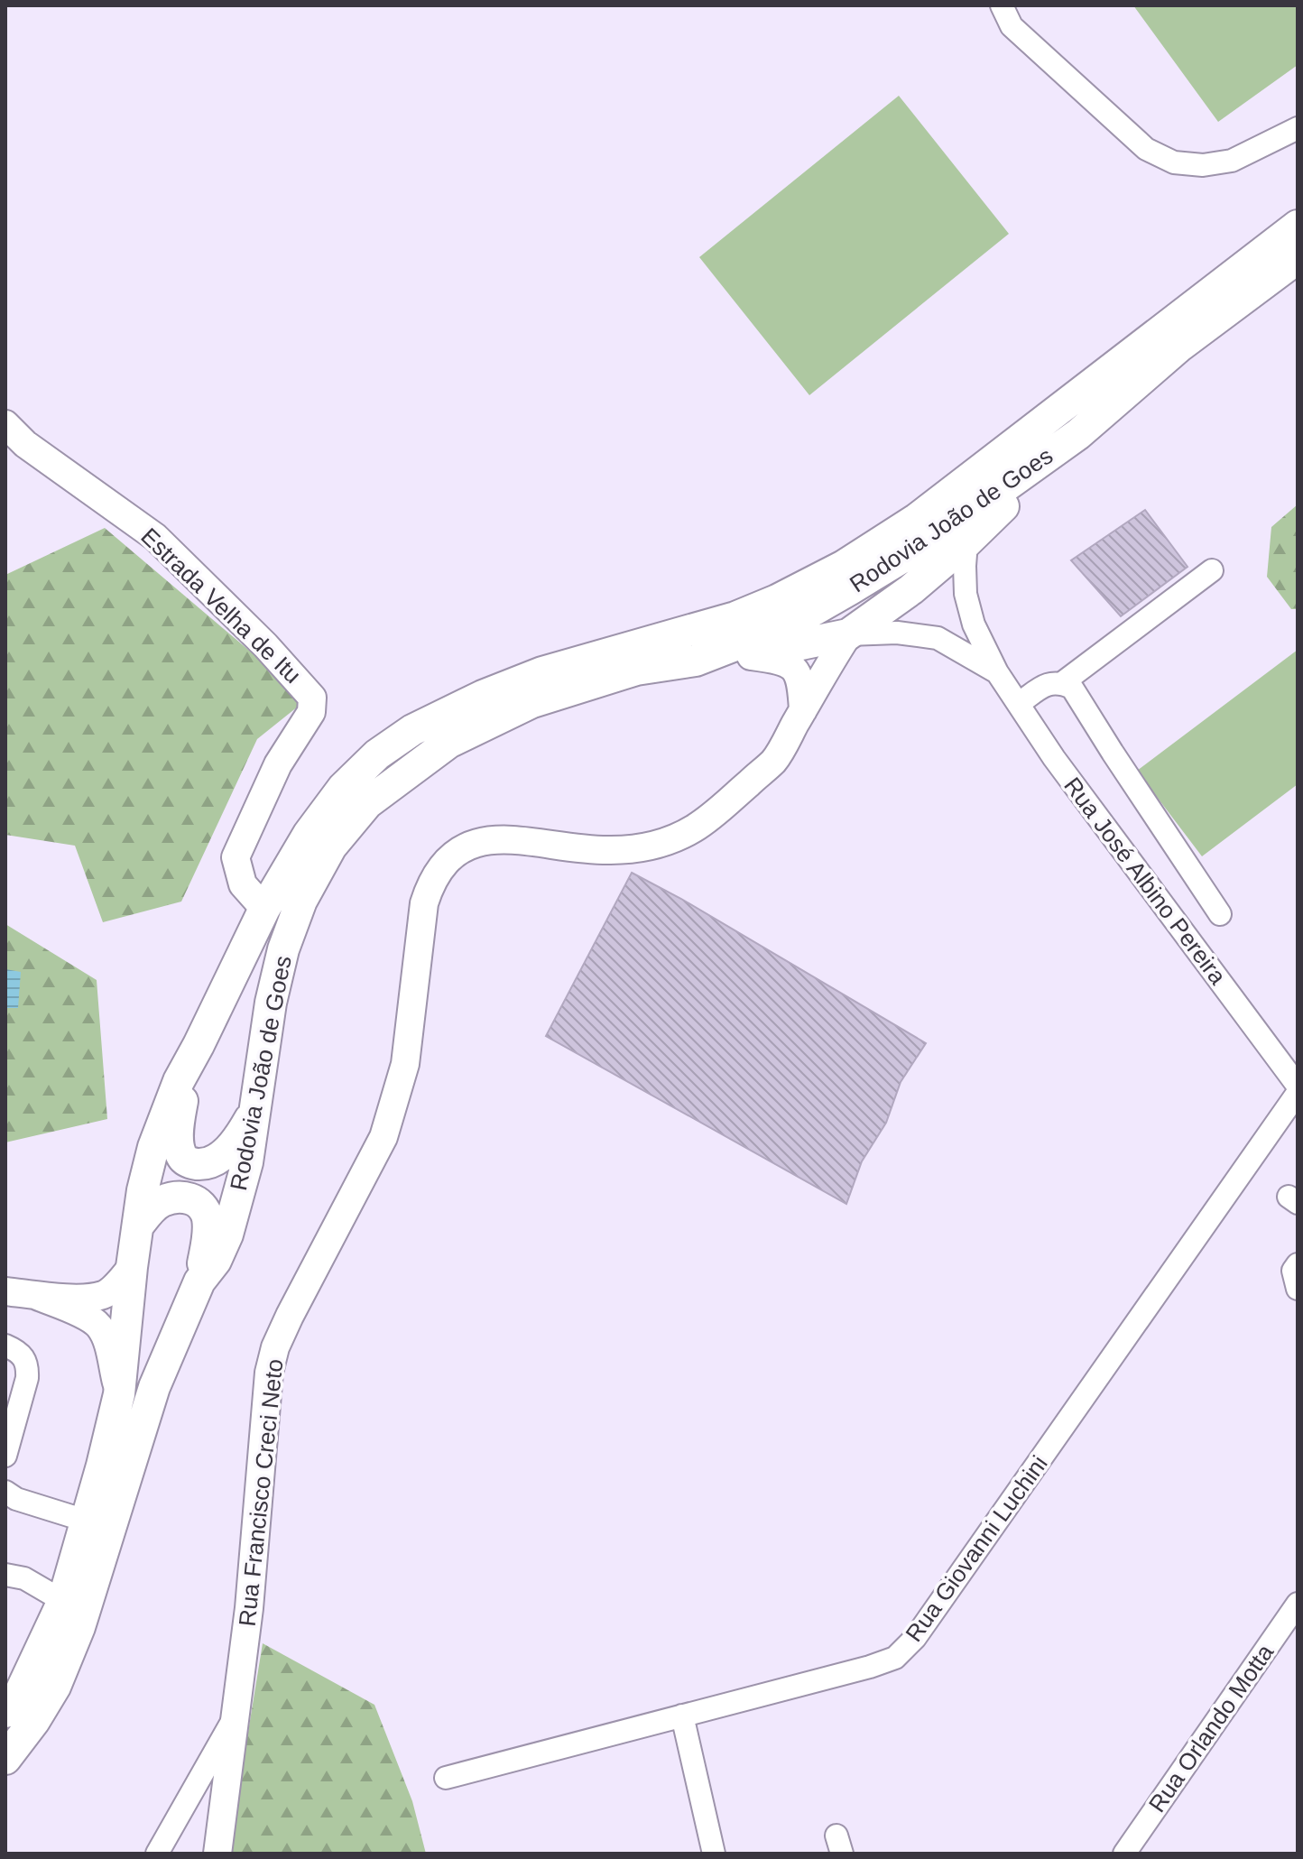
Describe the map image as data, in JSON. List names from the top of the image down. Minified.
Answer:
{"streets":{"highway":["Rodovia João de Goes"],"main road":["Estrada Velha de Itu","Rua Francisco Creci Neto"],"street":["Rua José Albino Pereira","Rua Giovanni Luchini","Rua Orlando Motta"]},"crossings":[["Rodovia João de Goes","Estrada Velha de Itu"],["Rua José Albino Pereira","Rua Francisco Creci Neto"]]}
